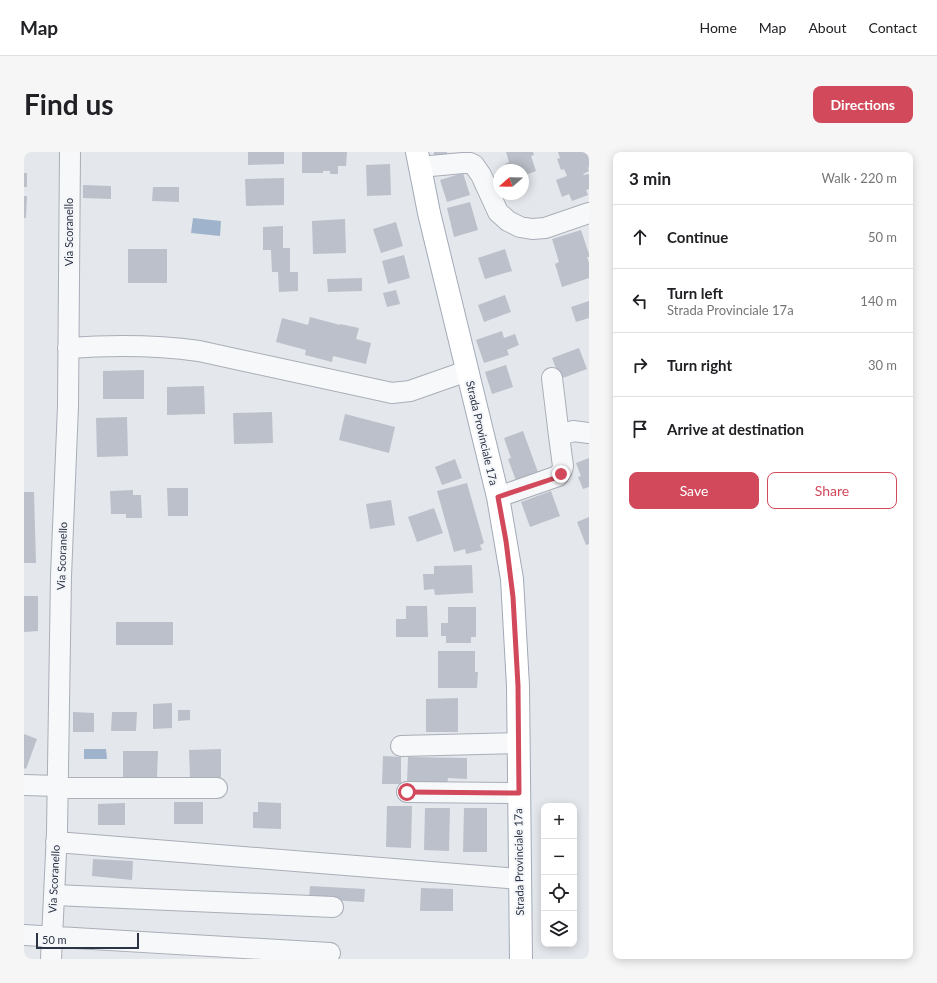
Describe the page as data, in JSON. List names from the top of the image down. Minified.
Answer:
{"streets":{"main road":["Strada Provinciale 17a"],"street":["Via Scoranello"]},"scale_bar":"50 m","north":"left","page":{"header":"Map","nav":["Home","Map","About","Contact"],"buttons":["Directions",["Save","Share"]],"title":"Find us","heading":["3 min","Walk · 220 m"],"list":[["Continue","50 m"],["Turn left","Strada Provinciale 17a","140 m"],["Turn right","30 m"],"Arrive at destination"],"map_buttons":["+","−"],"scale":"50 m"}}
